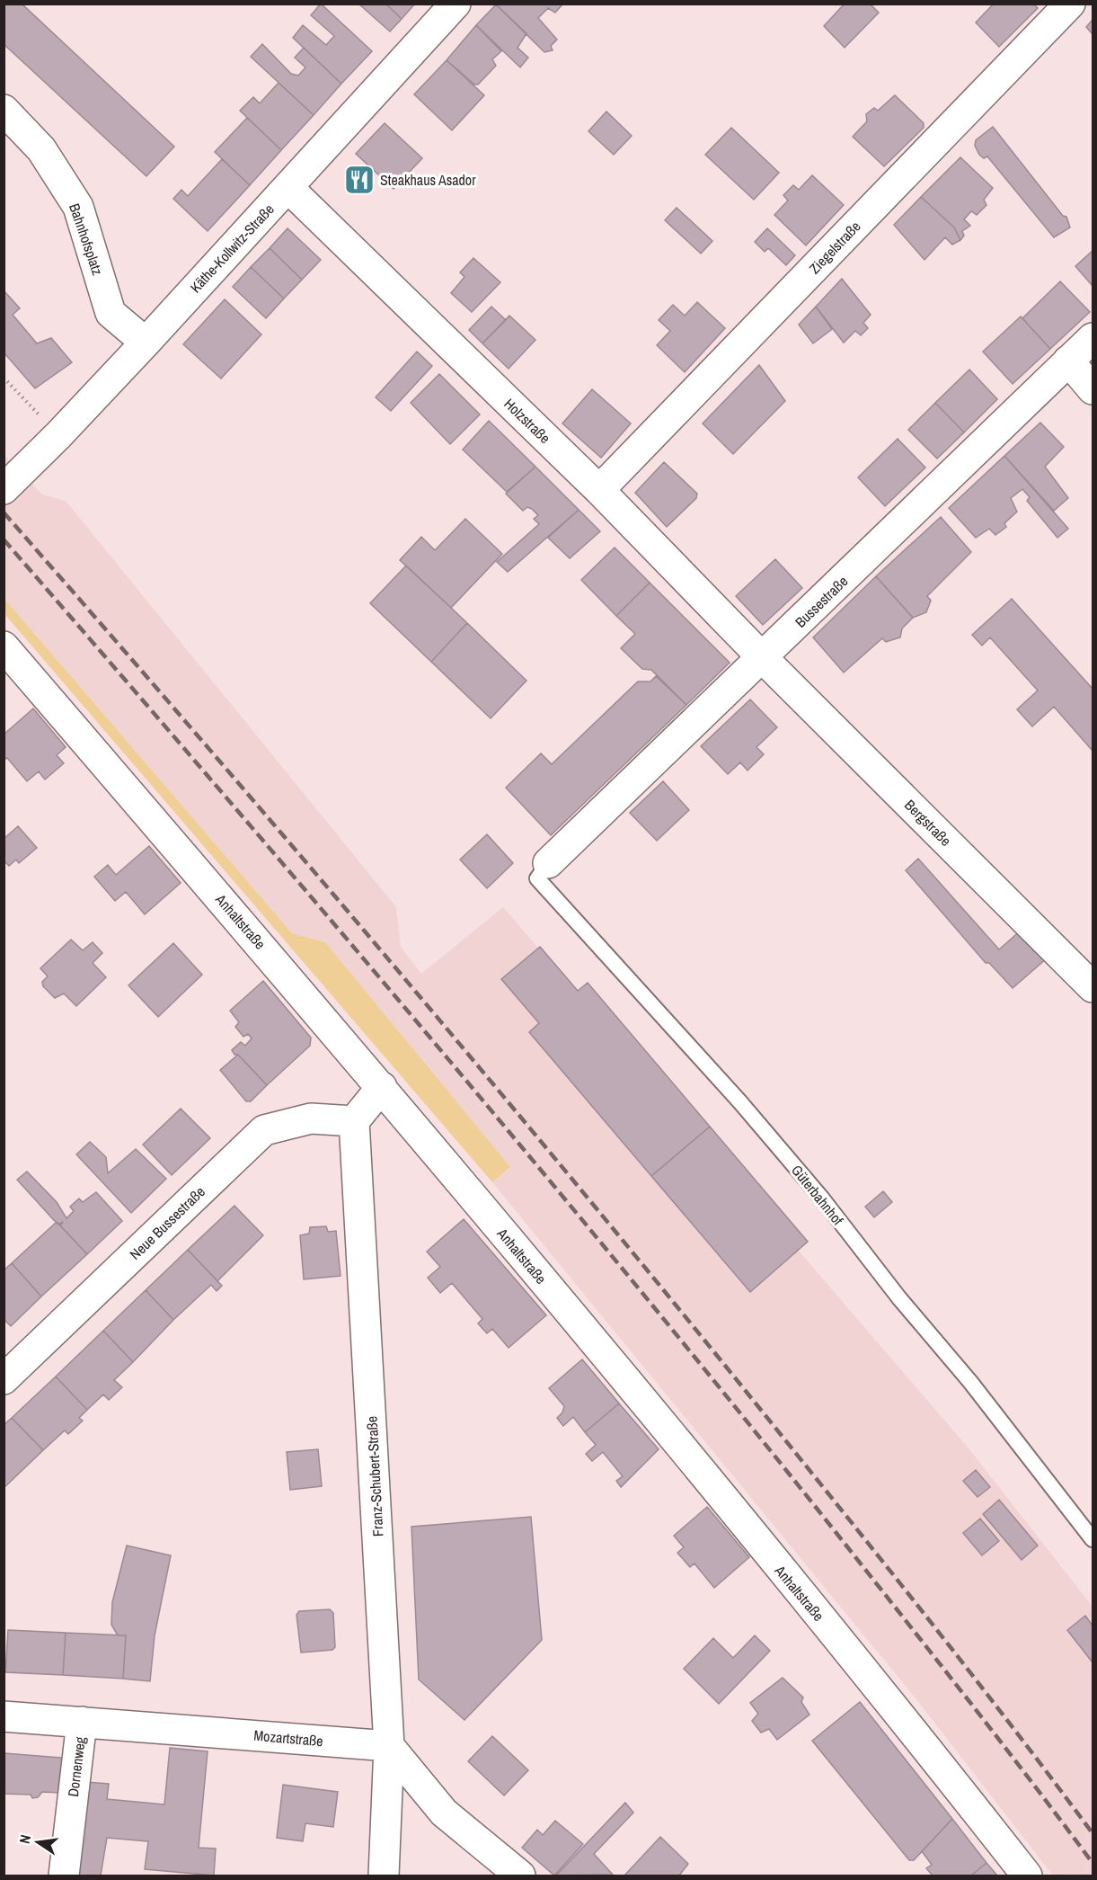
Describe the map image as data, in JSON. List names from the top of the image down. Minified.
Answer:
{"streets":{"street":["Bahnhofsplatz","Ziegelstraße","Käthe-Kollwitz-Straße","Holzstraße","Bussestraße","Bergstraße","Anhaltstraße","Neue Bussestraße","Franz-Schubert-Straße","Mozartstraße","Dornenweg"],"lane":["Güterbahnhof"]},"crossings":[["Bahnhofsplatz","Käthe-Kollwitz-Straße"],["Ziegelstraße","Holzstraße"],["Käthe-Kollwitz-Straße","Holzstraße"],["Holzstraße","Bussestraße"],["Holzstraße","Bergstraße"],["Bussestraße","Bergstraße"],["Bussestraße","Güterbahnhof"],["Neue Bussestraße","Franz-Schubert-Straße"],["Franz-Schubert-Straße","Mozartstraße"],["Mozartstraße","Dornenweg"]],"places":{"restaurant":["Steakhaus Asador"]},"north":"left"}
